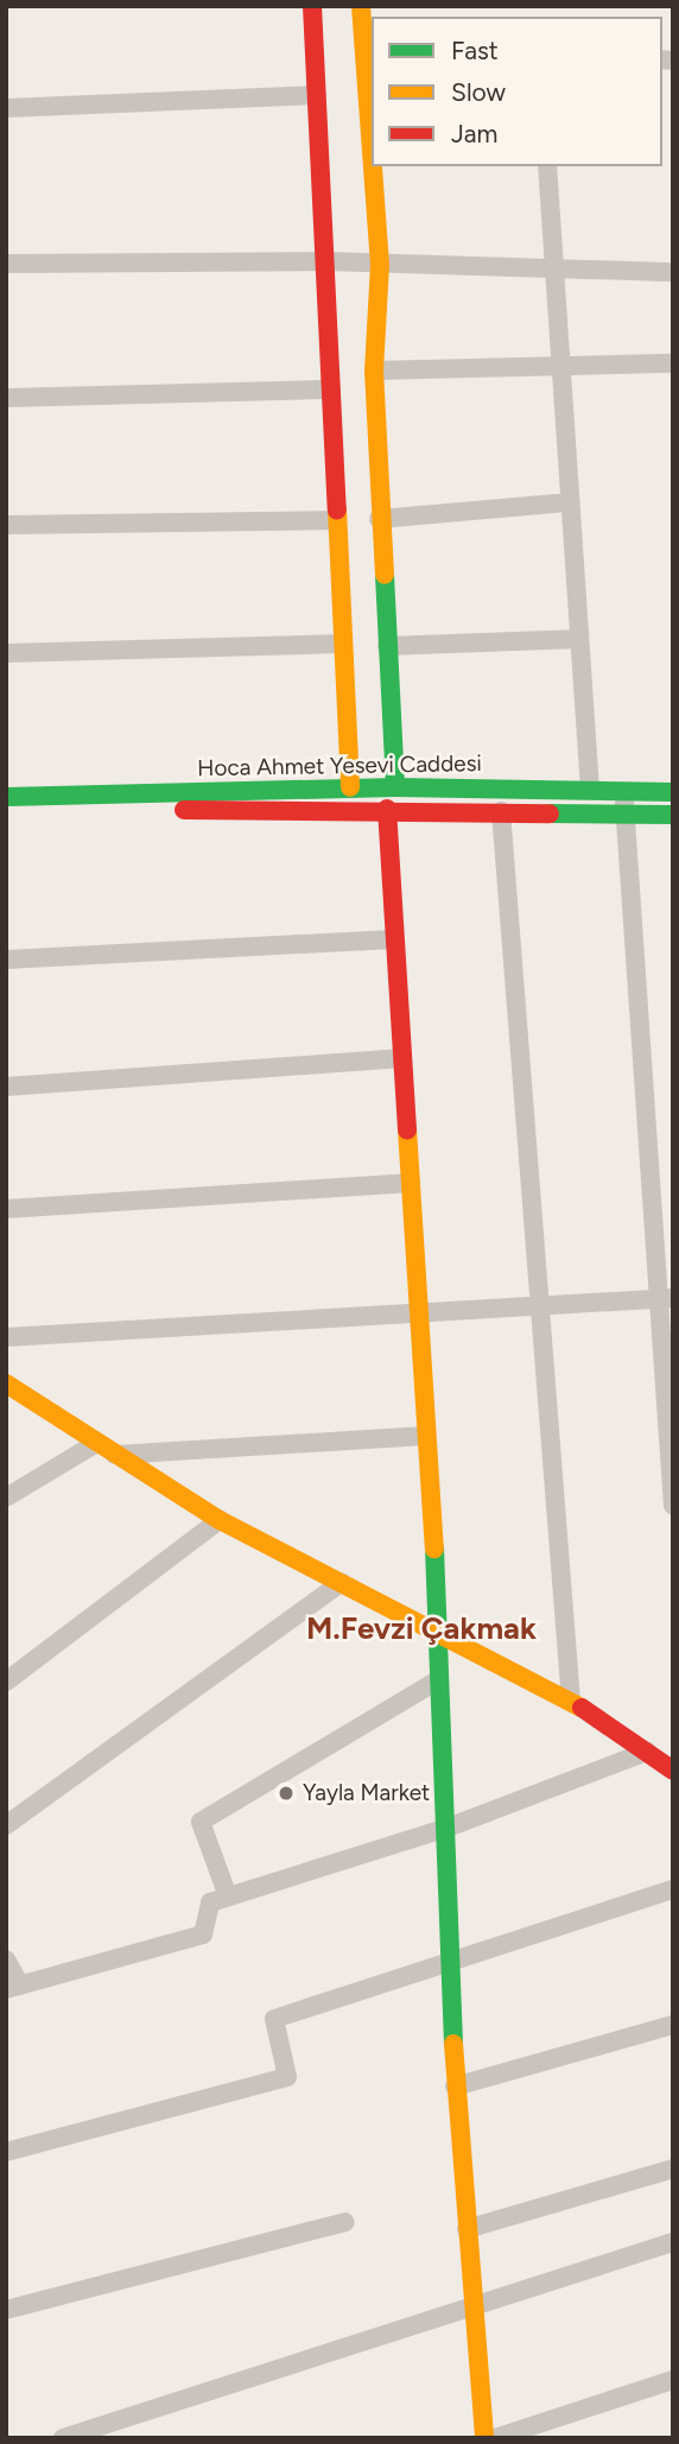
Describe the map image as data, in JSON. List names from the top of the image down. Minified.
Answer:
{"streets":{"street":["Hoca Ahmet Yesevi Caddesi"]},"districts":["M.Fevzi Çakmak"],"places":["Yayla Market"],"legend":["Fast","Slow","Jam"]}
